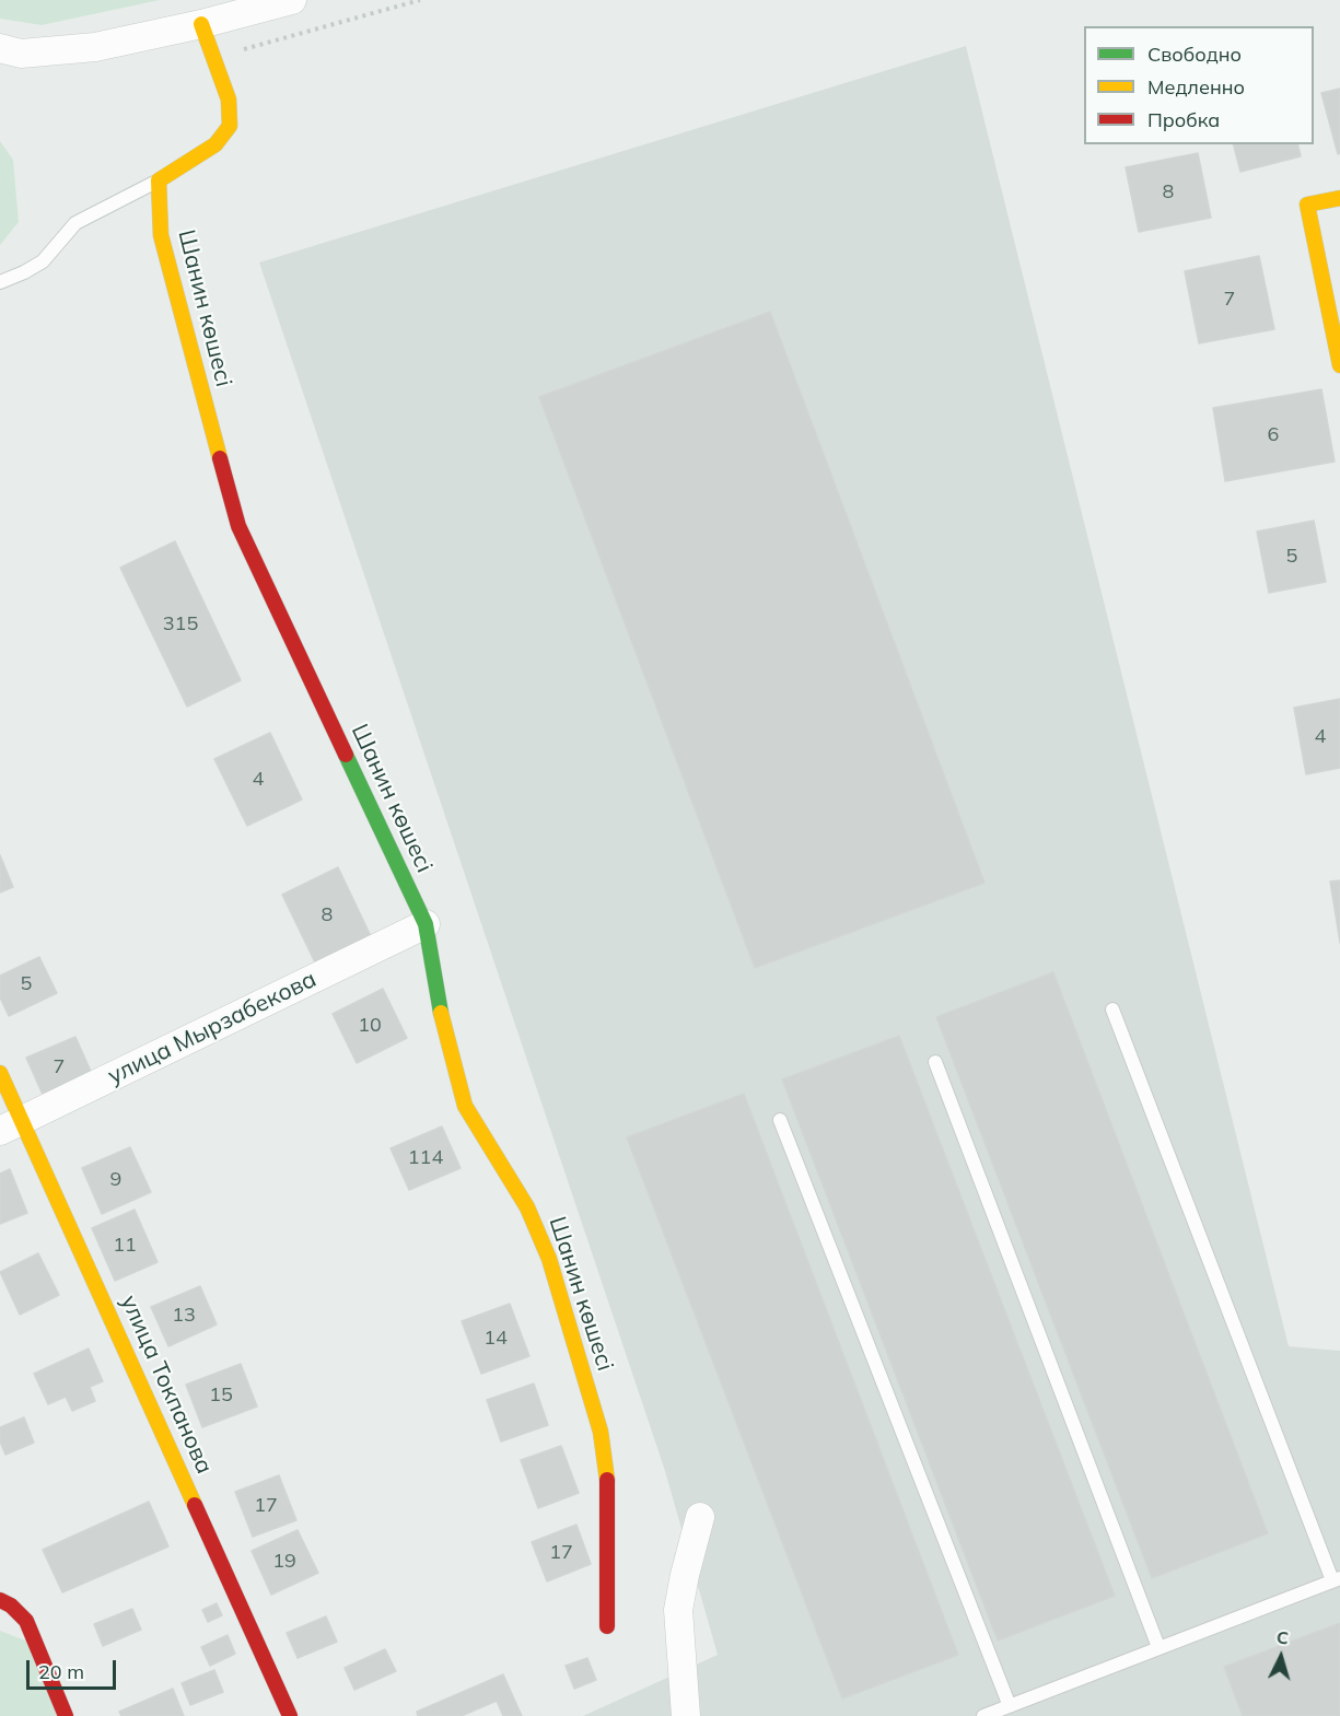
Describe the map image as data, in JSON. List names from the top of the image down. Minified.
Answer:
{"streets":{"street":["Шанин көшесі","улица Мырзабекова","улица Токпанова"]},"crossings":[["Шанин көшесі","улица Мырзабекова"],["улица Мырзабекова","улица Токпанова"]],"house_numbers":["8","7","6","5","315","4","4","8","5","10","7","114","9","11","13","14","15","17","17","19"],"legend":["Свободно","Медленно","Пробка"],"scale_bar":"20 m","north":"top"}
